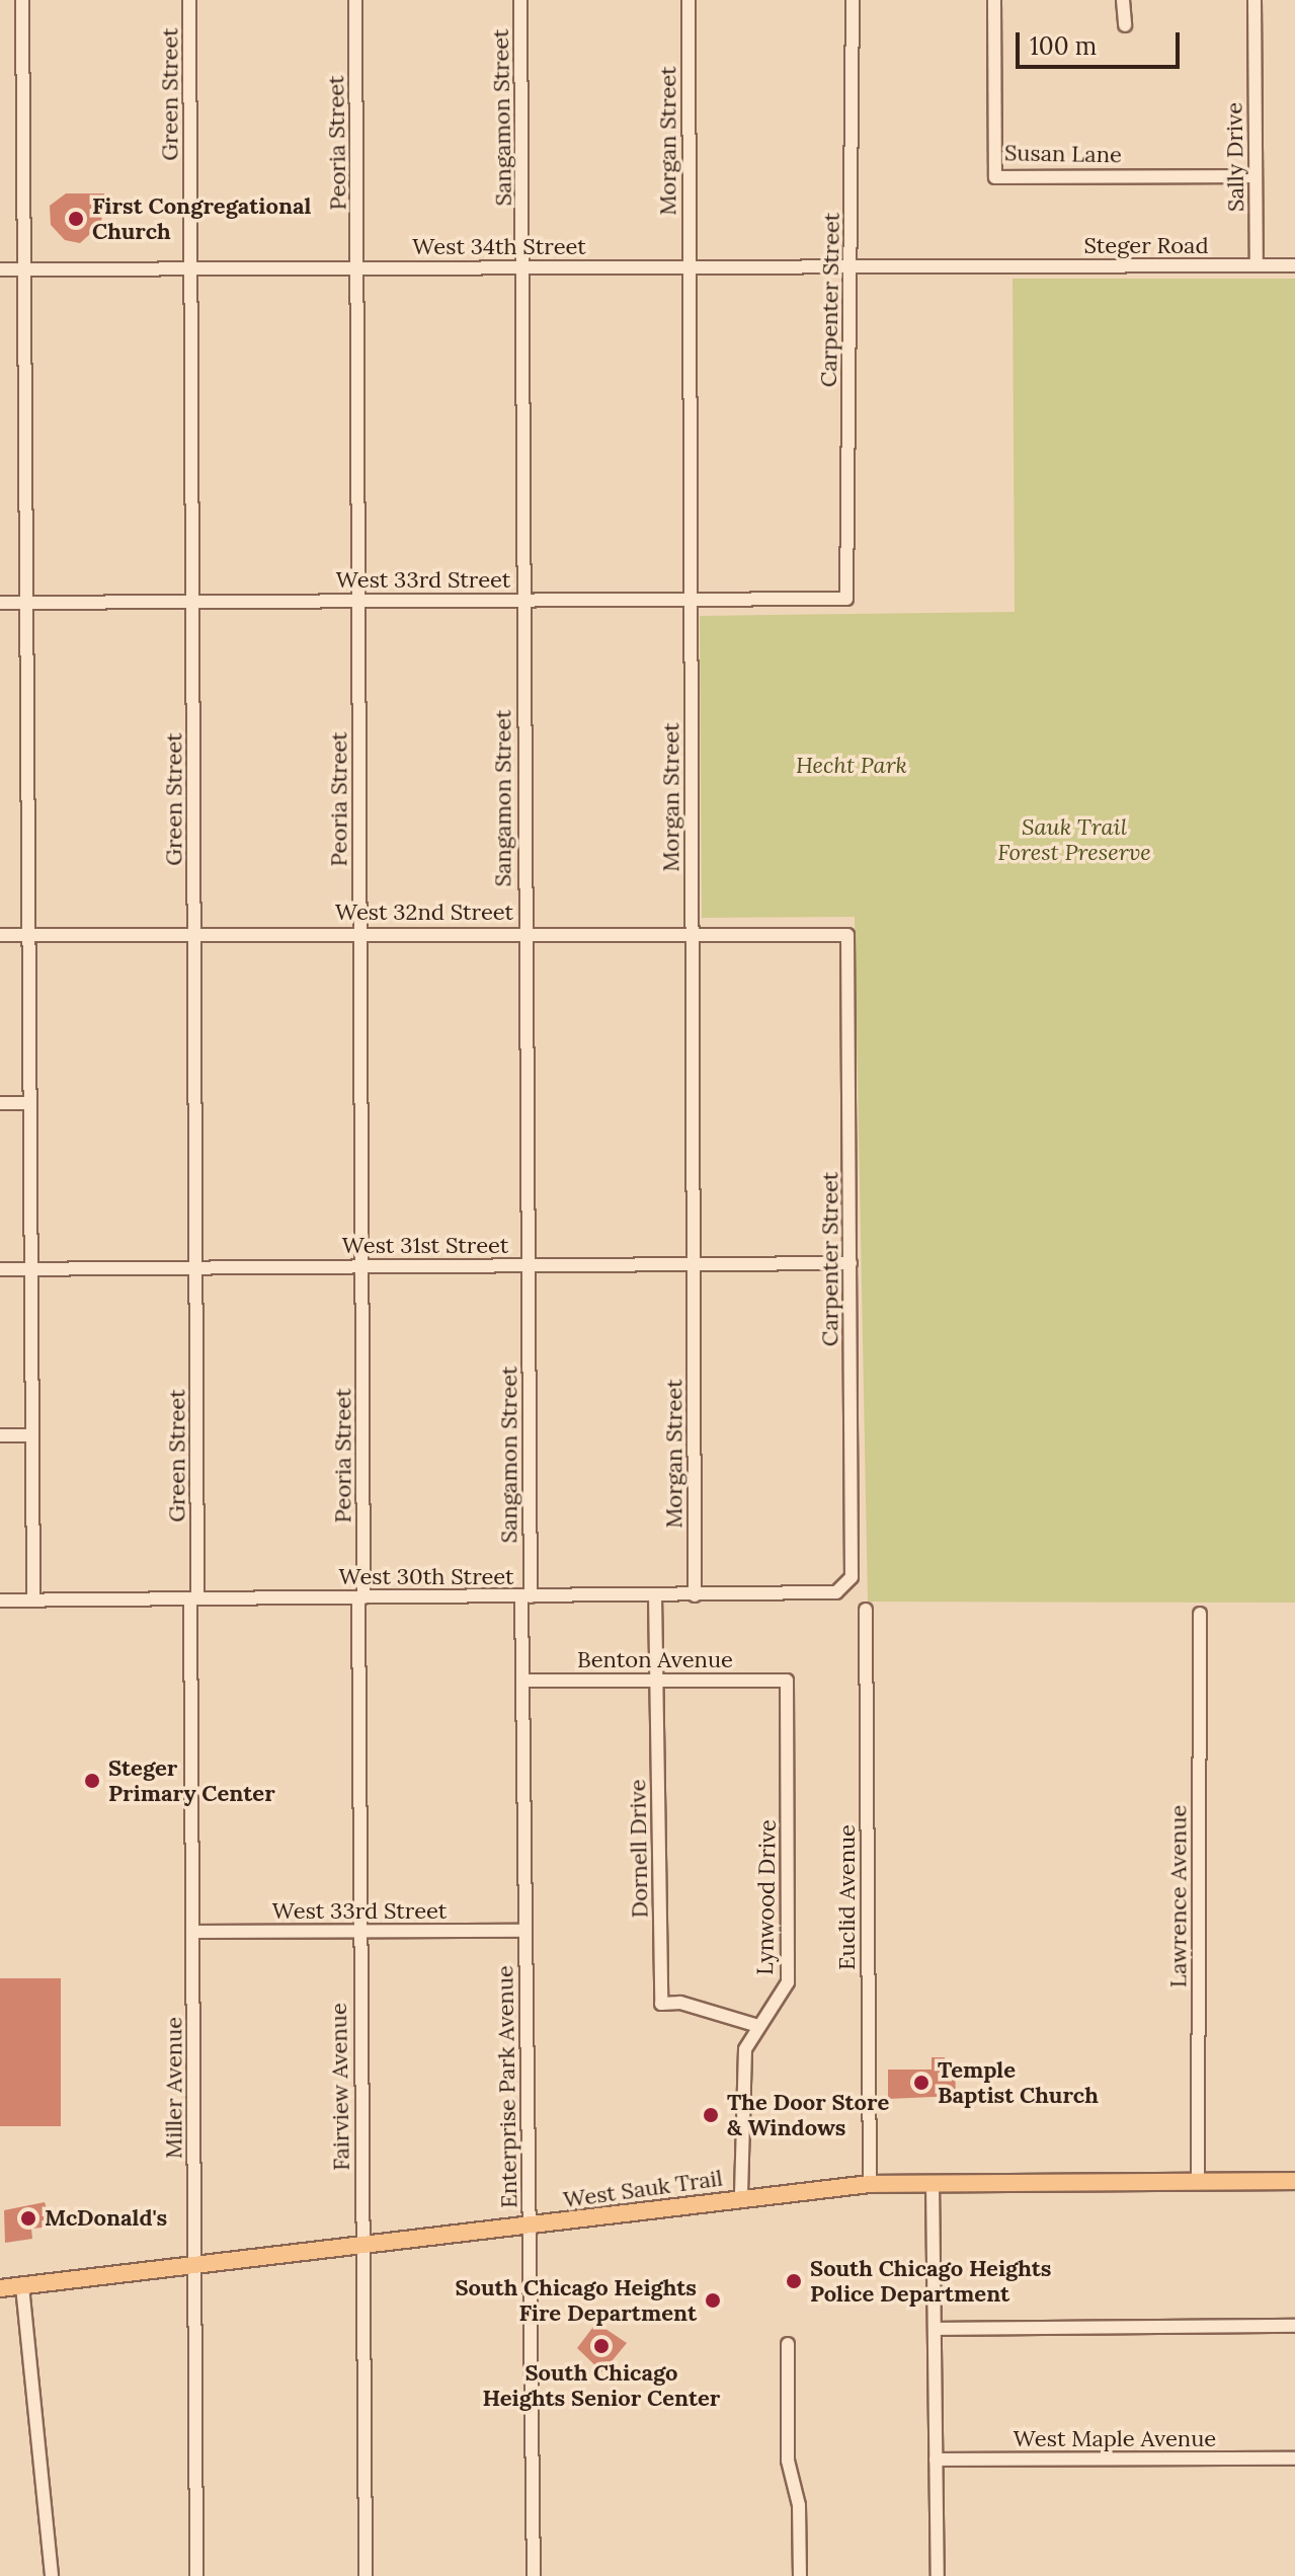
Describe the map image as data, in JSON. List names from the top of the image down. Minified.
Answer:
{"streets":{"main road":["West Sauk Trail"],"street":["Green Street","Sangamon Street","Morgan Street","Peoria Street","Susan Lane","Sally Drive","Steger Road","West 34th Street","Carpenter Street","West 33rd Street","West 32nd Street","West 31st Street","West 30th Street","Benton Avenue","Dornell Drive","Lawrence Avenue","Lynwood Drive","Euclid Avenue","Fairview Avenue","Enterprise Park Avenue","Miller Avenue","West Maple Avenue"]},"crossings":[["Green Street","West 34th Street"],["Green Street","West 33rd Street"],["Green Street","West 32nd Street"],["Green Street","West 31st Street"],["Green Street","West 30th Street"],["Green Street","Miller Avenue"],["Sangamon Street","West 34th Street"],["Sangamon Street","West 33rd Street"],["Sangamon Street","West 32nd Street"],["Sangamon Street","West 31st Street"],["Sangamon Street","West 30th Street"],["Sangamon Street","Enterprise Park Avenue"],["Morgan Street","West 34th Street"],["Morgan Street","West 33rd Street"],["Morgan Street","West 32nd Street"],["Morgan Street","West 31st Street"],["Morgan Street","West 30th Street"],["Peoria Street","West 34th Street"],["Peoria Street","West 33rd Street"],["Peoria Street","West 32nd Street"],["Peoria Street","West 31st Street"],["Peoria Street","West 30th Street"],["Peoria Street","Fairview Avenue"],["Susan Lane","Sally Drive"],["Sally Drive","Steger Road"],["Steger Road","West 34th Street"],["West 34th Street","Carpenter Street"],["Carpenter Street","West 33rd Street"],["Carpenter Street","West 32nd Street"],["Carpenter Street","West 31st Street"],["Carpenter Street","West 30th Street"],["West 33rd Street","Fairview Avenue"],["West 33rd Street","Enterprise Park Avenue"],["West 33rd Street","Miller Avenue"],["West 30th Street","Dornell Drive"],["West 30th Street","Fairview Avenue"],["West 30th Street","Enterprise Park Avenue"],["West 30th Street","Miller Avenue"],["Benton Avenue","Dornell Drive"],["Benton Avenue","Lynwood Drive"],["Benton Avenue","Enterprise Park Avenue"],["Dornell Drive","Lynwood Drive"],["Lawrence Avenue","West Sauk Trail"],["Lynwood Drive","West Sauk Trail"],["Euclid Avenue","West Sauk Trail"],["Fairview Avenue","West Sauk Trail"],["Enterprise Park Avenue","West Sauk Trail"],["Miller Avenue","West Sauk Trail"]],"parks":["Hecht Park","Sauk Trail Forest Preserve"],"places":["First Congregational Church","Steger Primary Center","Temple Baptist Church","The Door Store & Windows","McDonald's","South Chicago Heights Police Department","South Chicago Heights Fire Department","South Chicago Heights Senior Center"],"scale_bar":"100 m"}
